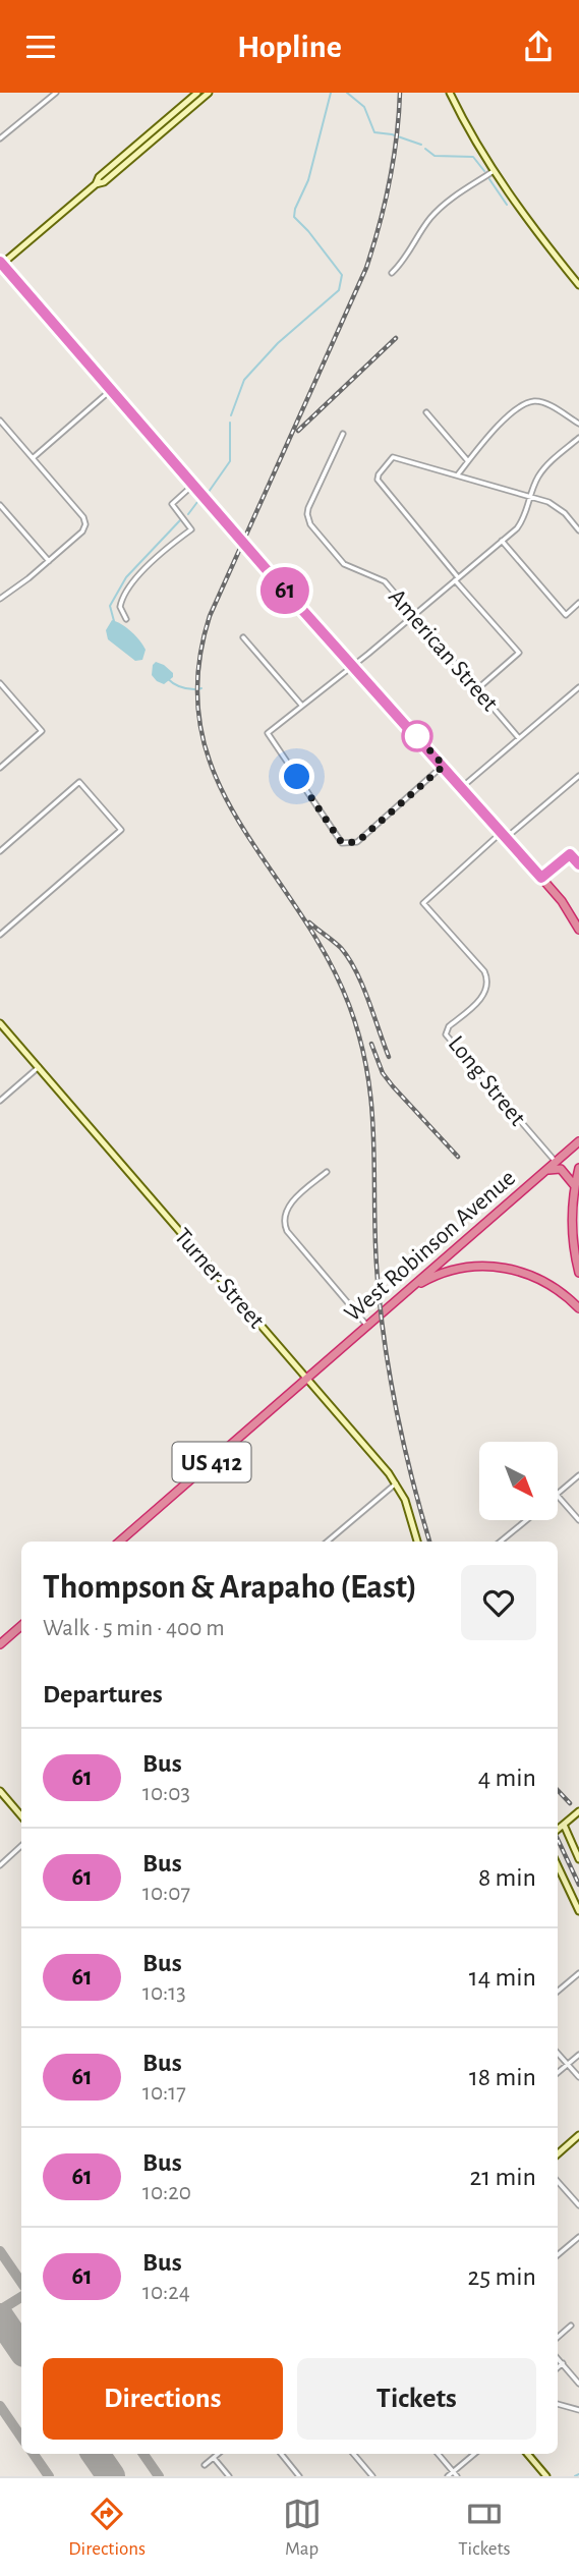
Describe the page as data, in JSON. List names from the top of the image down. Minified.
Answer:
{"streets":{"highway":["West Robinson Avenue","US 412"],"street":["American Street","Long Street","Turner Street"]},"crossings":[["Long Street","West Robinson Avenue"],["West Robinson Avenue","Turner Street"],["West Robinson Avenue","US 412"],["Turner Street","US 412"]],"lines":["bus line 61"],"north":"bottom right","page":{"header":"Hopline","on_map":"61","heading":[["Thompson & Arapaho (East)","Walk · 5 min · 400 m"],"Departures"],"list":[{"mark":"61","name":"Bus","note":"10:03","value":"4 min"},{"mark":"61","name":"Bus","note":"10:07","value":"8 min"},{"mark":"61","name":"Bus","note":"10:13","value":"14 min"},{"mark":"61","name":"Bus","note":"10:17","value":"18 min"},{"mark":"61","name":"Bus","note":"10:20","value":"21 min"},{"mark":"61","name":"Bus","note":"10:24","value":"25 min"}],"buttons":["Directions","Tickets"],"tabs":["Directions","Map","Tickets"]}}
